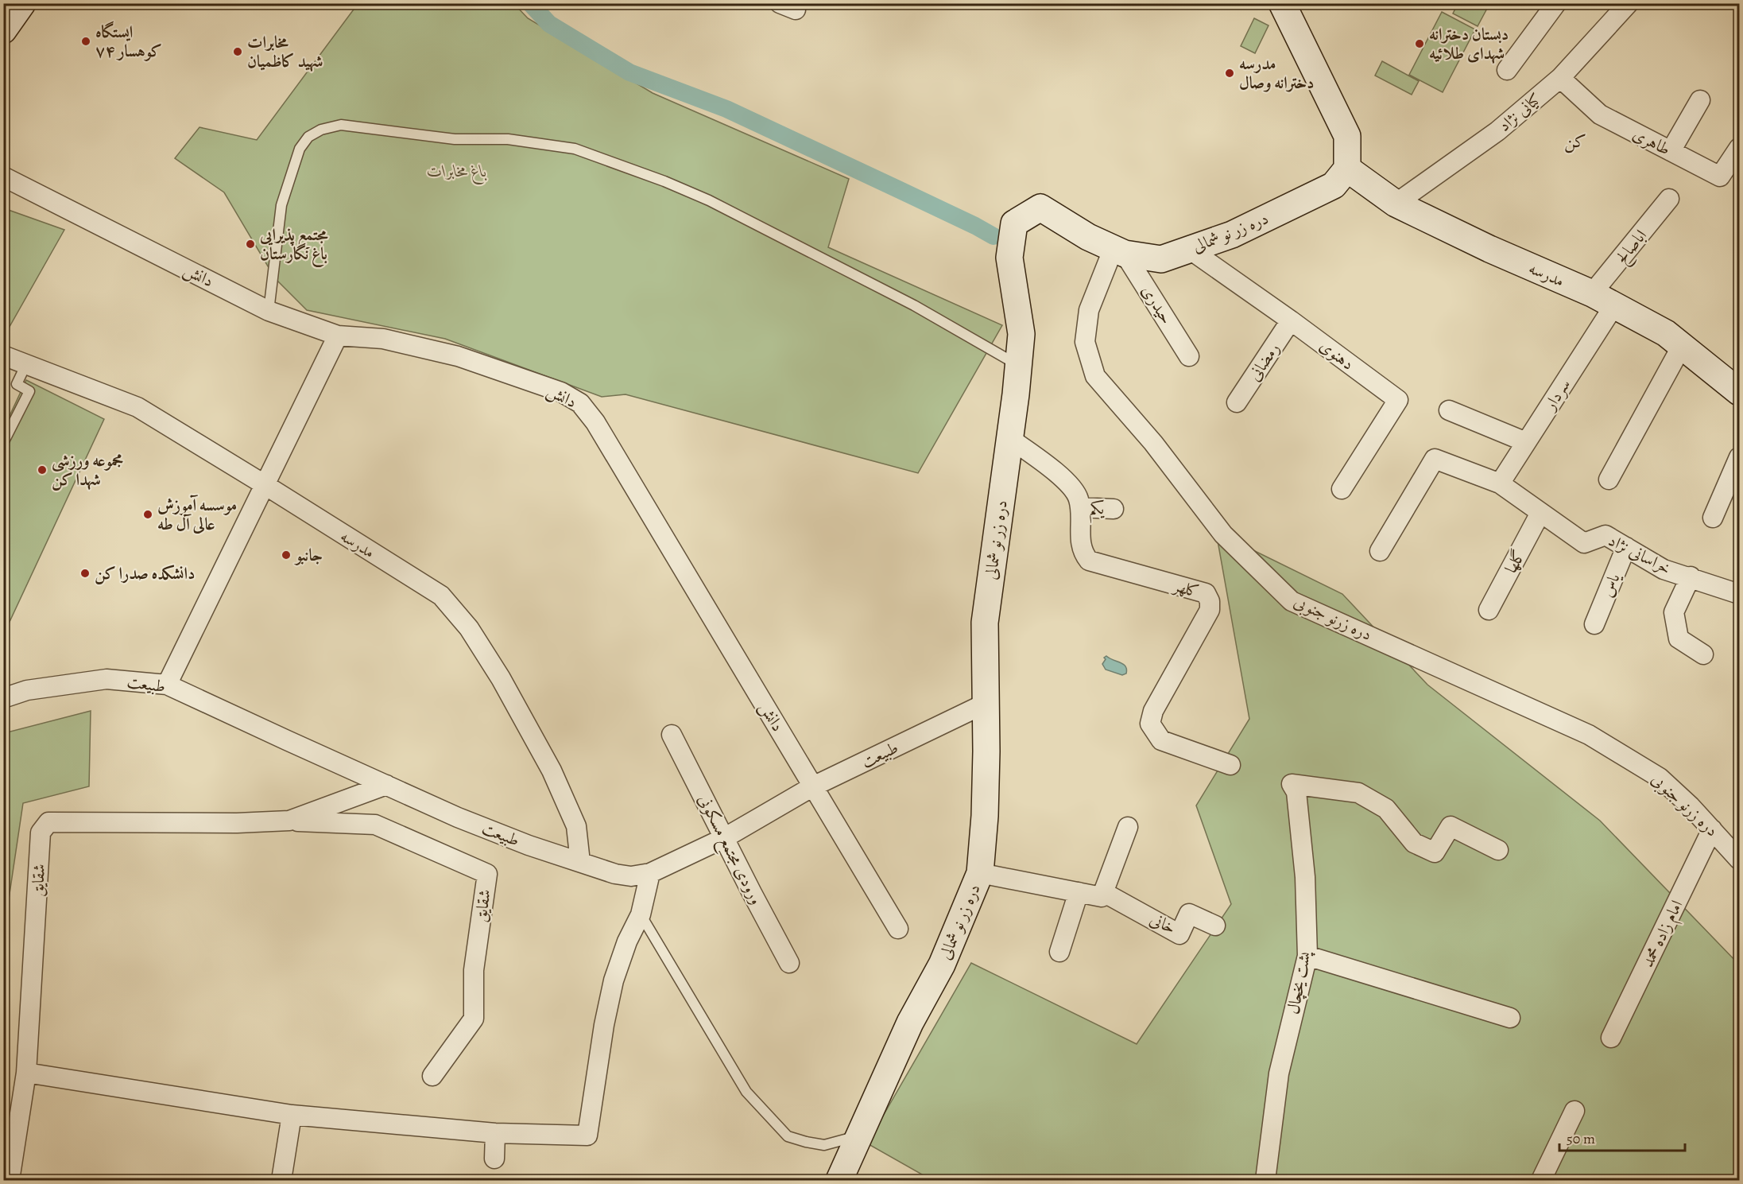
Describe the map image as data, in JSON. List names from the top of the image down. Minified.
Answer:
{"streets":{"street":["کیانی نژاد","طاهری","دره زر نو شمالی","اباصالح","مدرسه","دانش","حیدری","دهنوی","رمضانی","سردار","یکم","خراسانی نژاد","گلها","یاس","کلهر","دره زرنو جنوبی","طبیعت","ورودی مجتمع مسکونی","شقایق","خانی","امام زاده محمد","پشت یخچال"]},"crossings":[["کیانی نژاد","طاهری"],["کیانی نژاد","مدرسه"],["دره زر نو شمالی","مدرسه"],["دره زر نو شمالی","حیدری"],["دره زر نو شمالی","دهنوی"],["دره زر نو شمالی","کلهر"],["دره زر نو شمالی","دره زرنو جنوبی"],["دره زر نو شمالی","طبیعت"],["اباصالح","مدرسه"],["اباصالح","سردار"],["مدرسه","سردار"],["مدرسه","طبیعت"],["دانش","طبیعت"],["حیدری","دره زرنو جنوبی"],["دهنوی","رمضانی"],["سردار","خراسانی نژاد"],["یکم","کلهر"],["خراسانی نژاد","گلها"],["خراسانی نژاد","یاس"],["دره زرنو جنوبی","امام زاده محمد"],["طبیعت","ورودی مجتمع مسکونی"],["طبیعت","شقایق"]],"districts":["کن"],"parks":["باغ مخابرات"],"places":["ایستگاه ۷۴ کوهسار","دبستان دخترانه شهدای طلائیه","مخابرات شهید کاظمیان","مدرسه دخترانه وصال","مجتمع پذیرایی باغ نگارستان","مجموعه ورزشی شهدا کن","موسسه آموزش عالی آل طه","جانبو","دانشکده صدرا کن"],"scale_bar":"50 m"}
